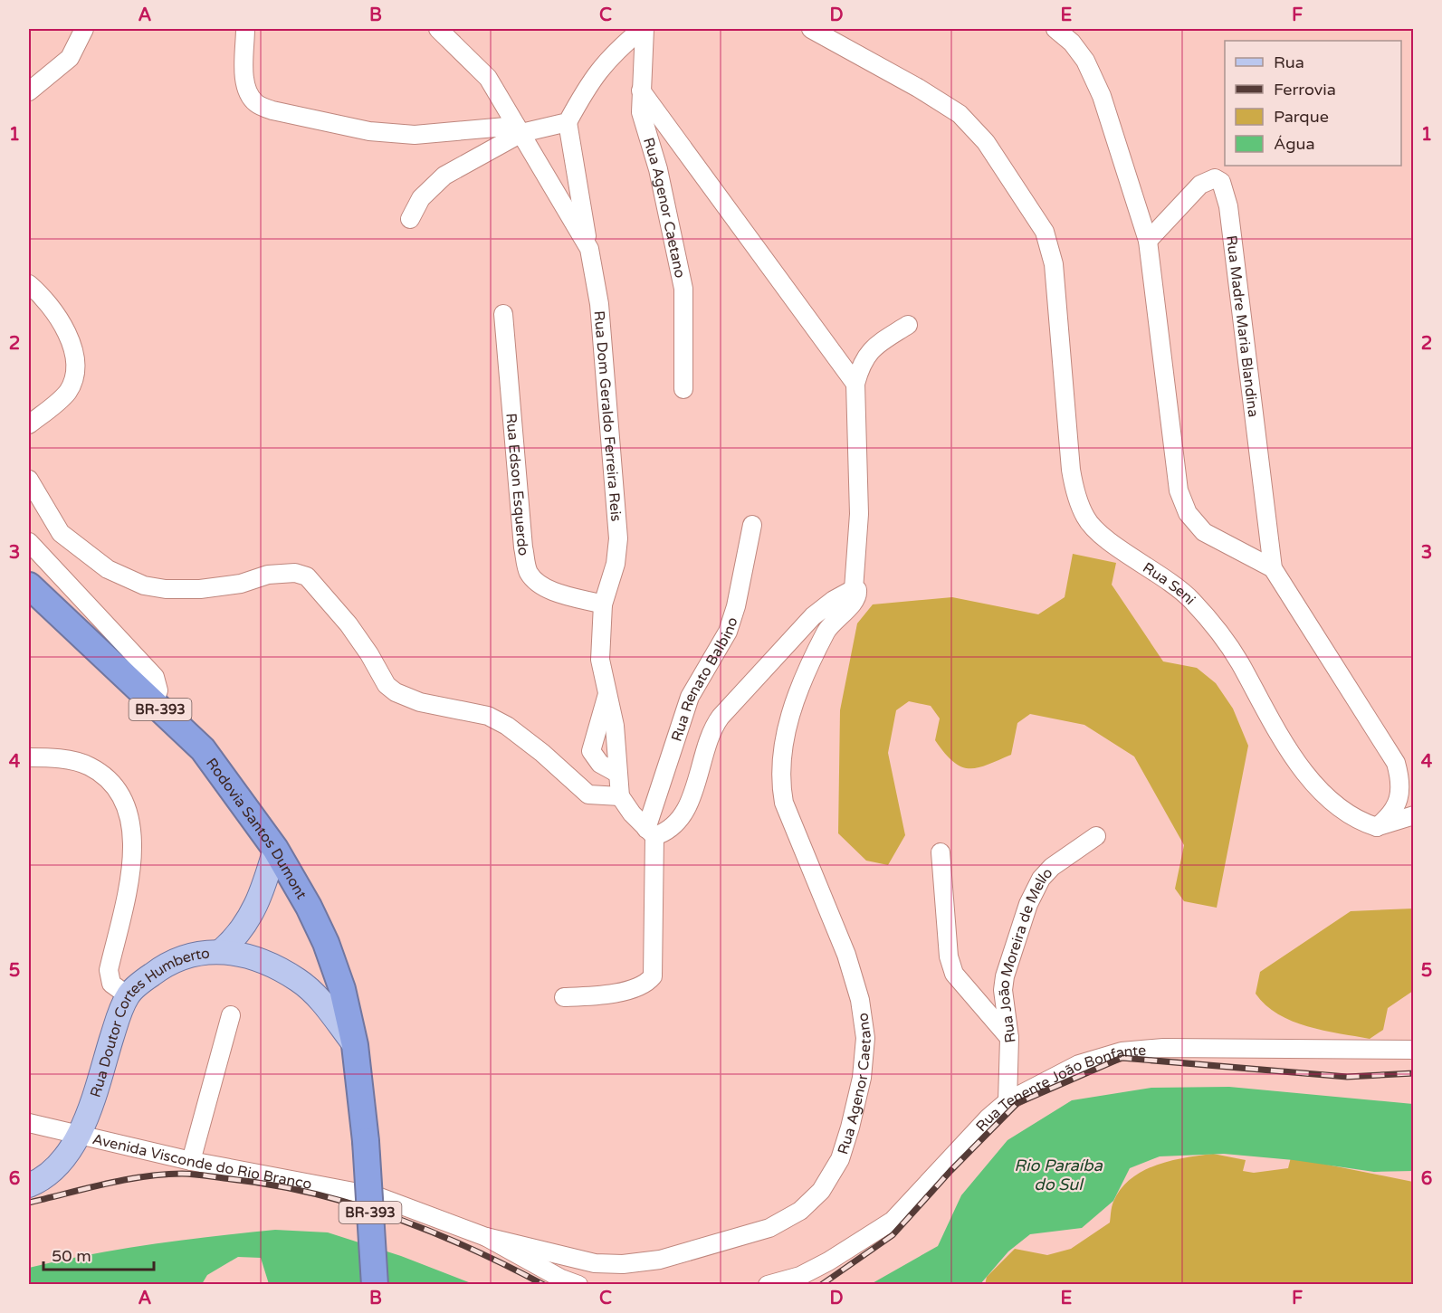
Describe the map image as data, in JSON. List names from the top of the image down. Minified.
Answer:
{"streets":{"highway":["BR-393","Rodovia Santos Dumont"],"main road":["Rua Doutor Cortes Humberto"],"street":["Rua Agenor Caetano","Rua Madre Maria Blandina","Rua Dom Geraldo Ferreira Reis","Rua Edson Esquerdo","Rua Seni","Rua Renato Balbino","Rua João Moreira de Mello","Rua Tenente João Bonfante","Avenida Visconde do Rio Branco"]},"crossings":[["Rua Agenor Caetano","Avenida Visconde do Rio Branco"],["Rua Madre Maria Blandina","Rua Seni"],["Rua Dom Geraldo Ferreira Reis","Rua Edson Esquerdo"],["Rodovia Santos Dumont","Rua Doutor Cortes Humberto"],["Rua João Moreira de Mello","Rua Tenente João Bonfante"],["Rua Doutor Cortes Humberto","Avenida Visconde do Rio Branco"]],"water":["Rio Paraíba do Sul"],"legend":["Rua","Ferrovia","Parque","Água"],"scale_bar":"50 m","grid":{"columns":["A","B","C","D","E","F"],"rows":["1","2","3","4","5","6"]}}
